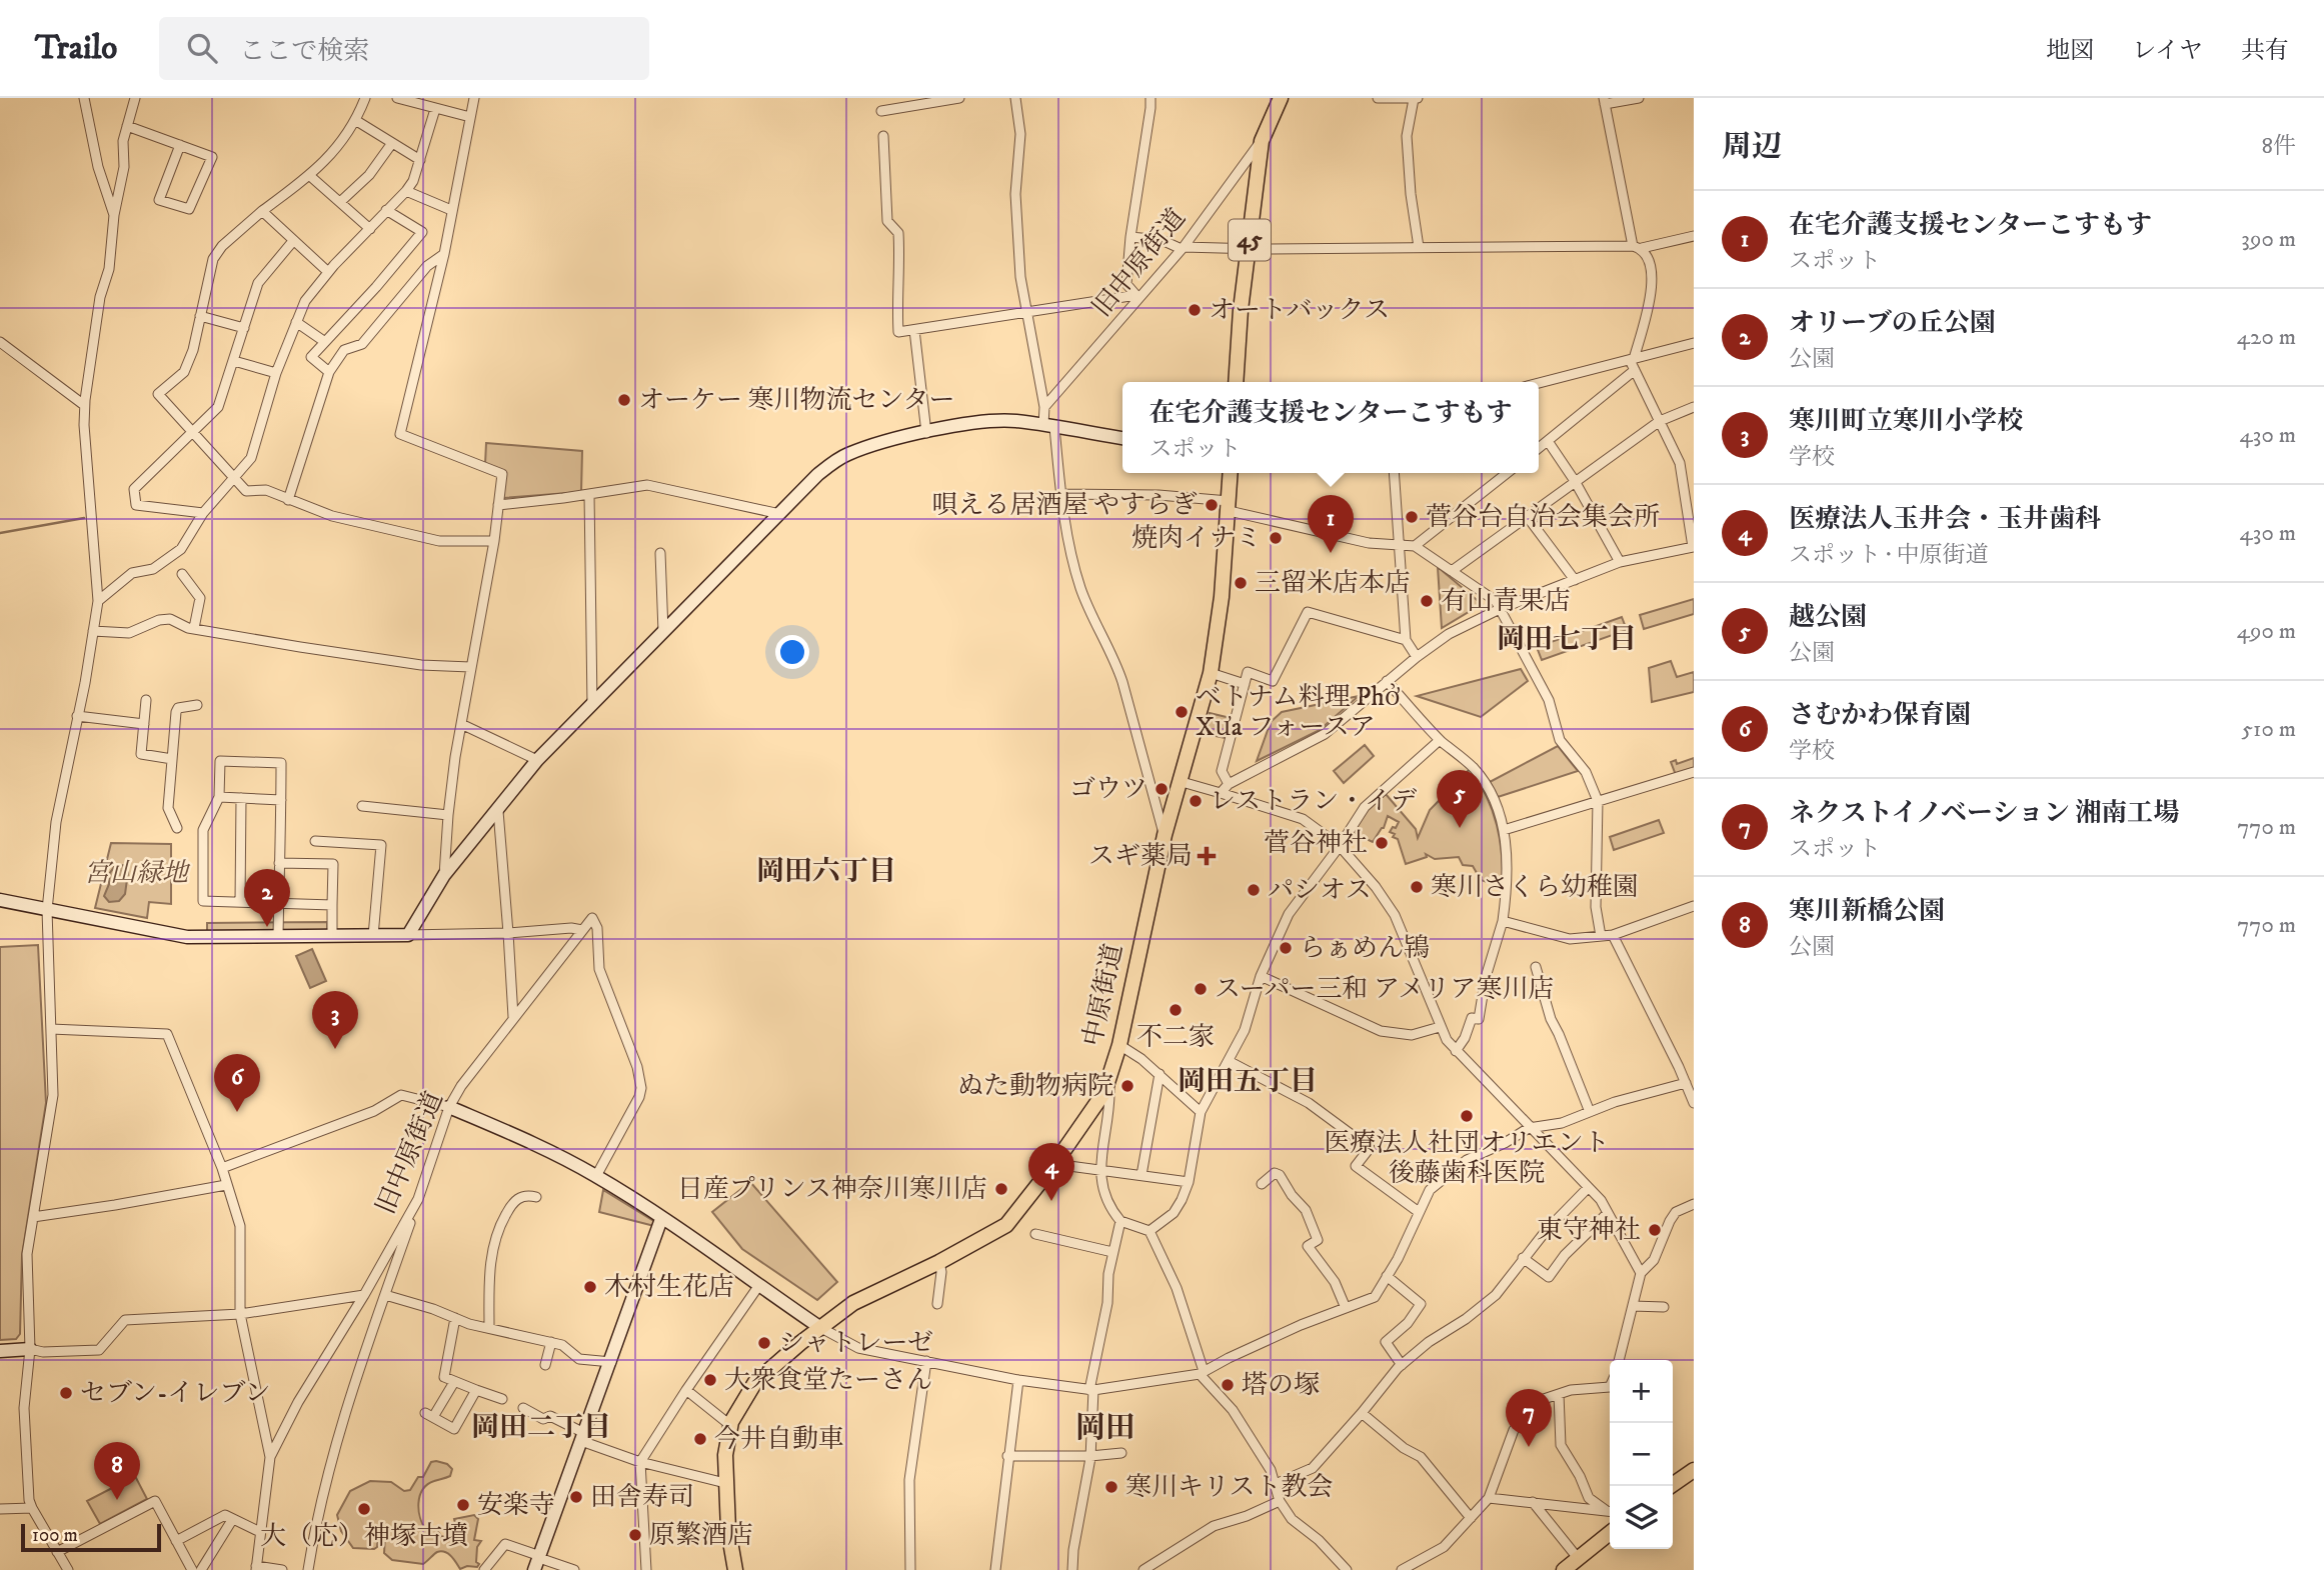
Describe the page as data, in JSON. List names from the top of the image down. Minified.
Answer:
{"streets":{"main road":["45","中原街道"],"street":["旧中原街道"]},"crossings":[["45","旧中原街道"]],"districts":["岡田七丁目","岡田六丁目","岡田五丁目","岡田二丁目","岡田"],"parks":["宮山緑地"],"places":{"other":["オートバックス","オーケー 寒川物流センター","唄える居酒屋 やすらぎ","菅谷台自治会集会所","焼肉イナミ","三留米店本店","有山青果店","ベトナム料理 Phở Xưa フォースア","ゴウツ","レストラン・イデ","菅谷神社","寒川さくら幼稚園","パシオス","らぁめん鴇","スーパー三和 アメリア寒川店","不二家","ぬた動物病院","医療法人社団オリエント 後藤歯科医院","日産プリンス神奈川寒川店","東守神社","木村生花店","シャトレーゼ","大衆食堂たーさん","塔の塚","セブン-イレブン","今井自動車","寒川キリスト教会","田舎寿司","安楽寺","大（応）神塚古墳","原繁酒店"],"health":["スギ薬局"]},"scale_bar":"100 m","page":{"header":"Trailo","search":"ここで検索","nav":["地図","レイヤ","共有"],"heading":["周辺","8件"],"list":[{"mark":"1","name":"在宅介護支援センターこすもす","note":"スポット","value":"390 m"},{"mark":"2","name":"オリーブの丘公園","note":"公園","value":"420 m"},{"mark":"3","name":"寒川町立寒川小学校","note":"学校","value":"430 m"},{"mark":"4","name":"医療法人玉井会・玉井歯科","note":"スポット · 中原街道","value":"430 m"},{"mark":"5","name":"越公園","note":"公園","value":"490 m"},{"mark":"6","name":"さむかわ保育園","note":"学校","value":"510 m"},{"mark":"7","name":"ネクストイノベーション 湘南工場","note":"スポット","value":"770 m"},{"mark":"8","name":"寒川新橋公園","note":"公園","value":"770 m"}],"popup":["在宅介護支援センターこすもす","スポット"],"pins":["1","5","2","3","6","4","7","8"],"map_buttons":["+","−"],"scale":"100 m"}}
